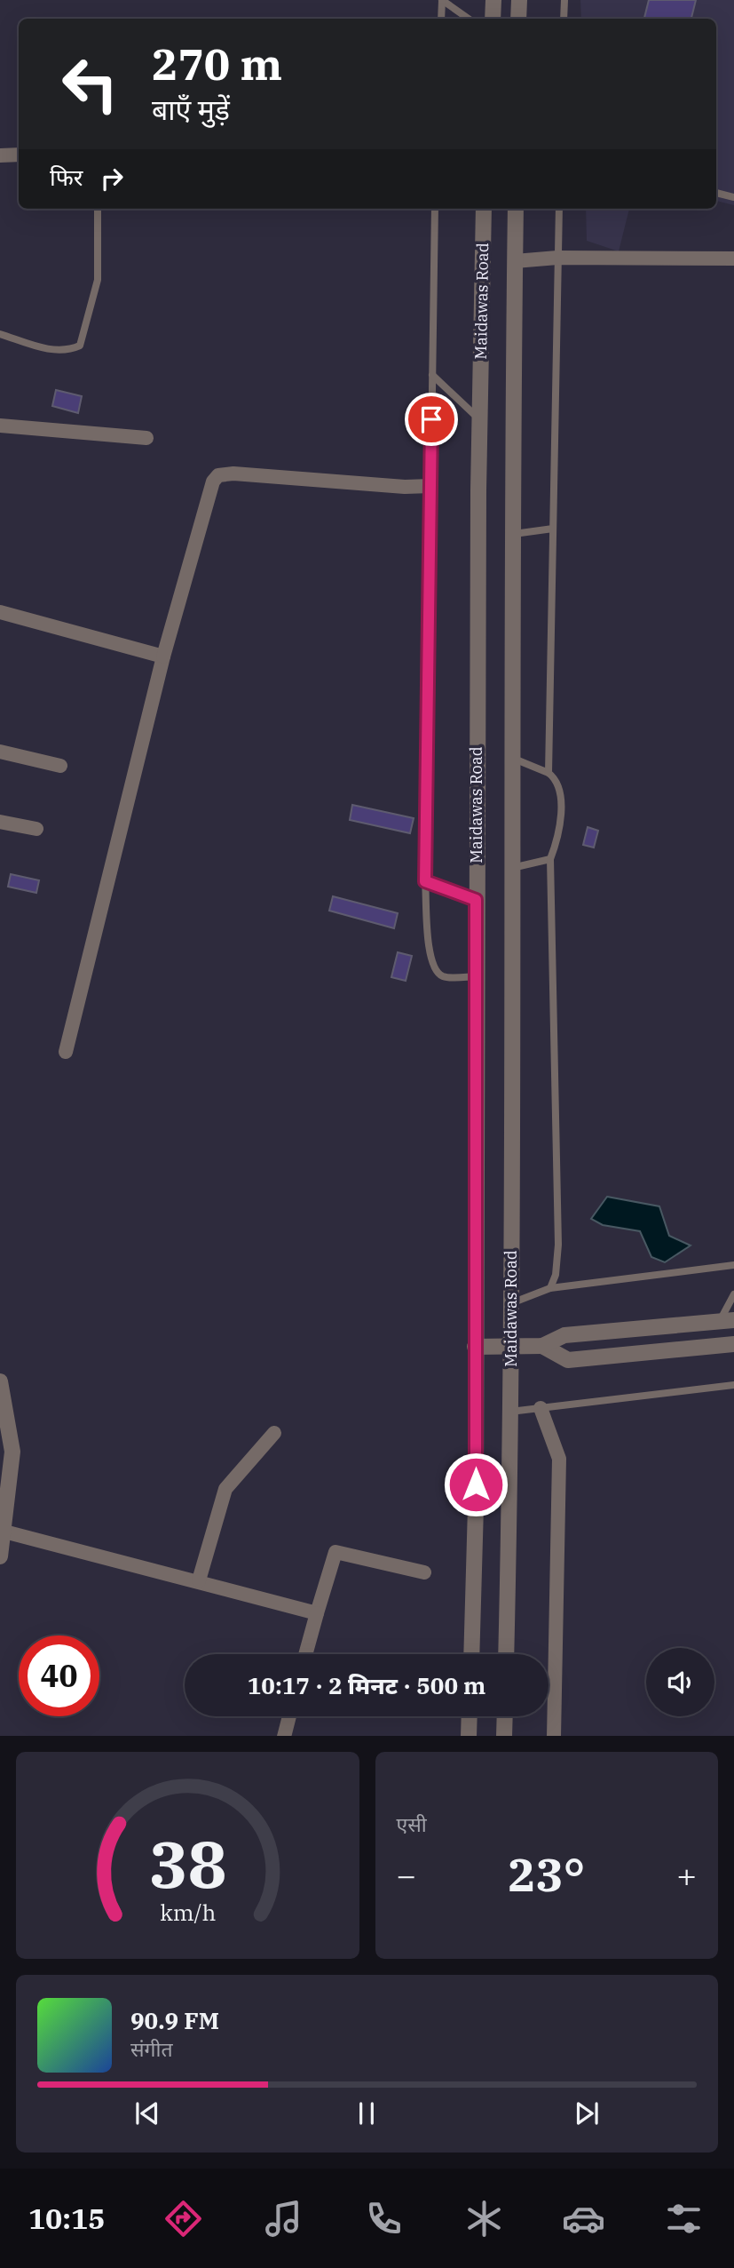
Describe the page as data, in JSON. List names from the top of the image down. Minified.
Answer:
{"streets":{"street":["Maidawas Road"]},"page":{"turn":["270 m","बाएँ मुड़ें"],"then":"फिर","limit":"40","trip":"10:17 · 2 मिनट · 500 m","tile":"एसी","heat":["−","23°","+"],"song":["90.9 FM","संगीत"],"tabs":"10:15","gauge":["38","km/h"]}}
